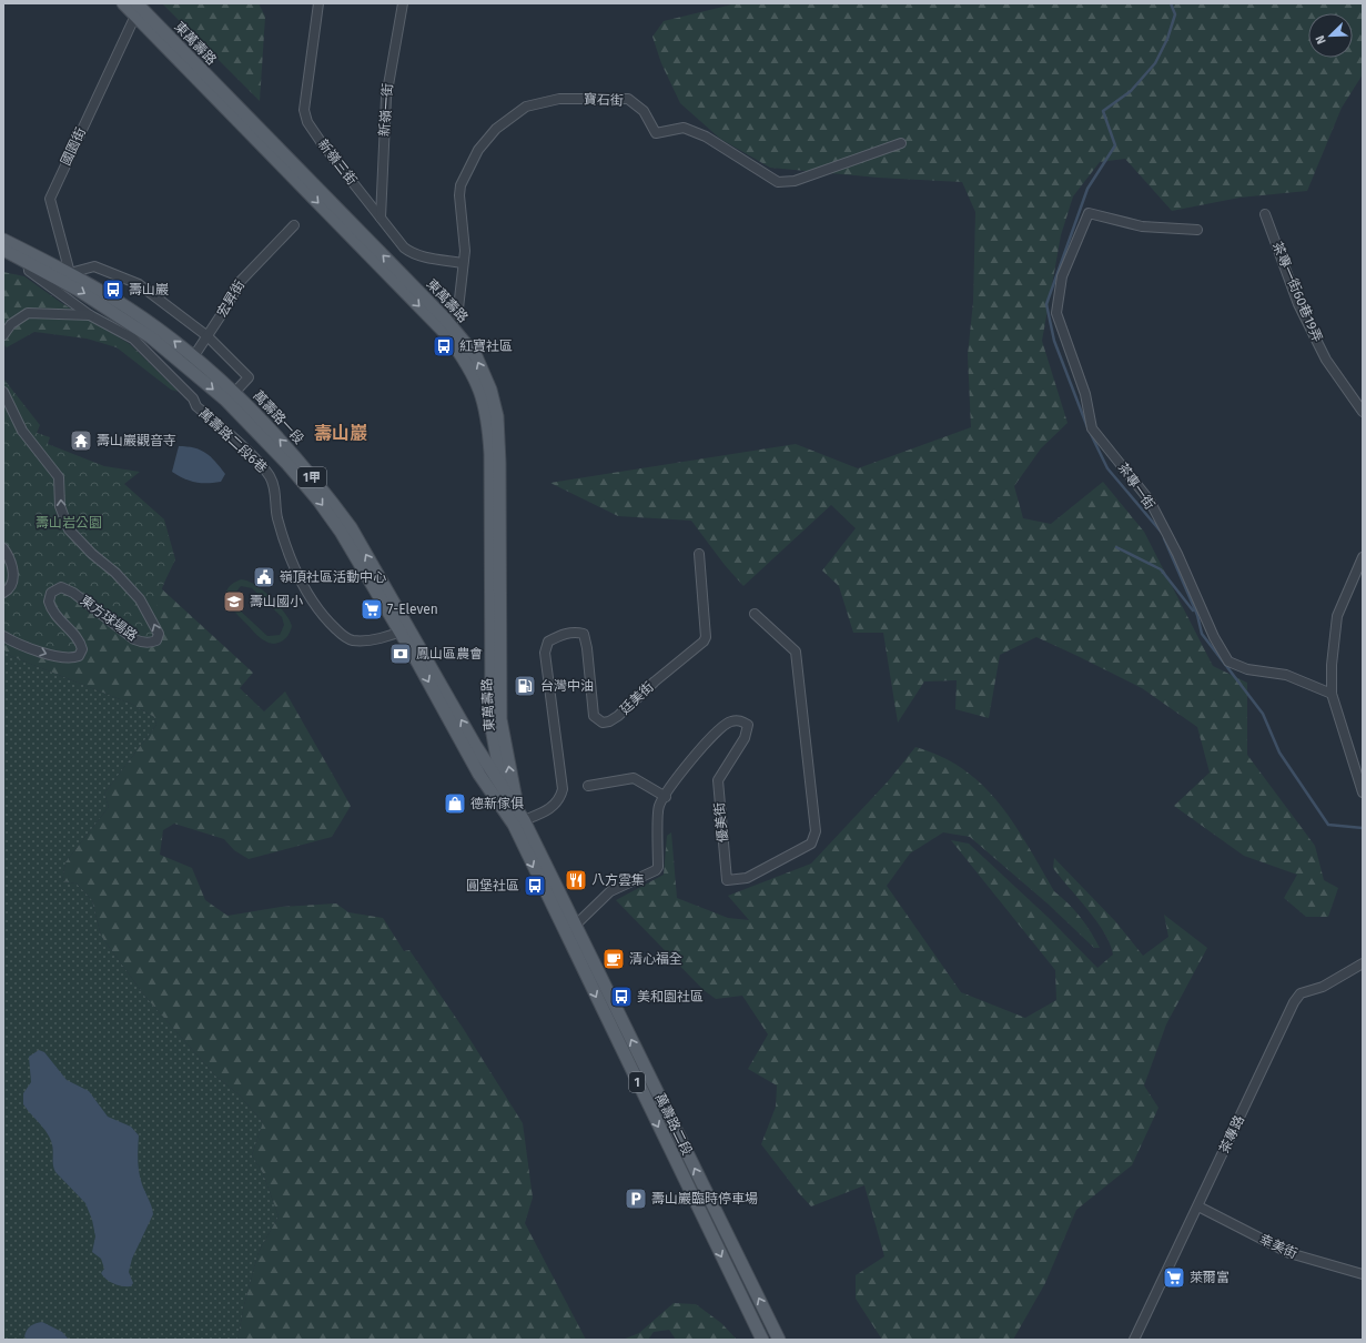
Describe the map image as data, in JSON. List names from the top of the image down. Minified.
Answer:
{"streets":{"main road":["東萬壽路","萬壽路一段","1甲","1","萬壽路二段"],"street":["寶石街","新嶺一街","國園街","新嶺三街","茶專一街60巷19弄","宏昇街","萬壽路二段6巷","茶專一街","東方球場路","廷美街","優美街","茶專路","幸美街"]},"crossings":[["東萬壽路","寶石街"],["東萬壽路","國園街"],["東萬壽路","萬壽路一段"],["東萬壽路","廷美街"],["東萬壽路","萬壽路二段"],["寶石街","新嶺三街"],["新嶺一街","新嶺三街"],["國園街","萬壽路一段"],["宏昇街","萬壽路一段"],["萬壽路一段","萬壽路二段6巷"],["萬壽路一段","廷美街"],["萬壽路一段","萬壽路二段"],["廷美街","萬壽路二段"],["優美街","萬壽路二段"],["茶專路","幸美街"]],"districts":["壽山巖"],"parks":["壽山岩公園"],"places":{"bus stop":["壽山巖","紅寶社區","圓堡社區","美和園社區"],"temple":["壽山巖觀音寺"],"public building":["嶺頂社區活動中心"],"school or university":["壽山國小"],"supermarket":["7-Eleven","萊爾富"],"bank":["鳳山區農會"],"fuel station":["台灣中油"],"shop":["德新傢俱"],"restaurant":["八方雲集"],"cafe":["清心福全"],"parking":["壽山巖臨時停車場"]},"north":"bottom left"}
